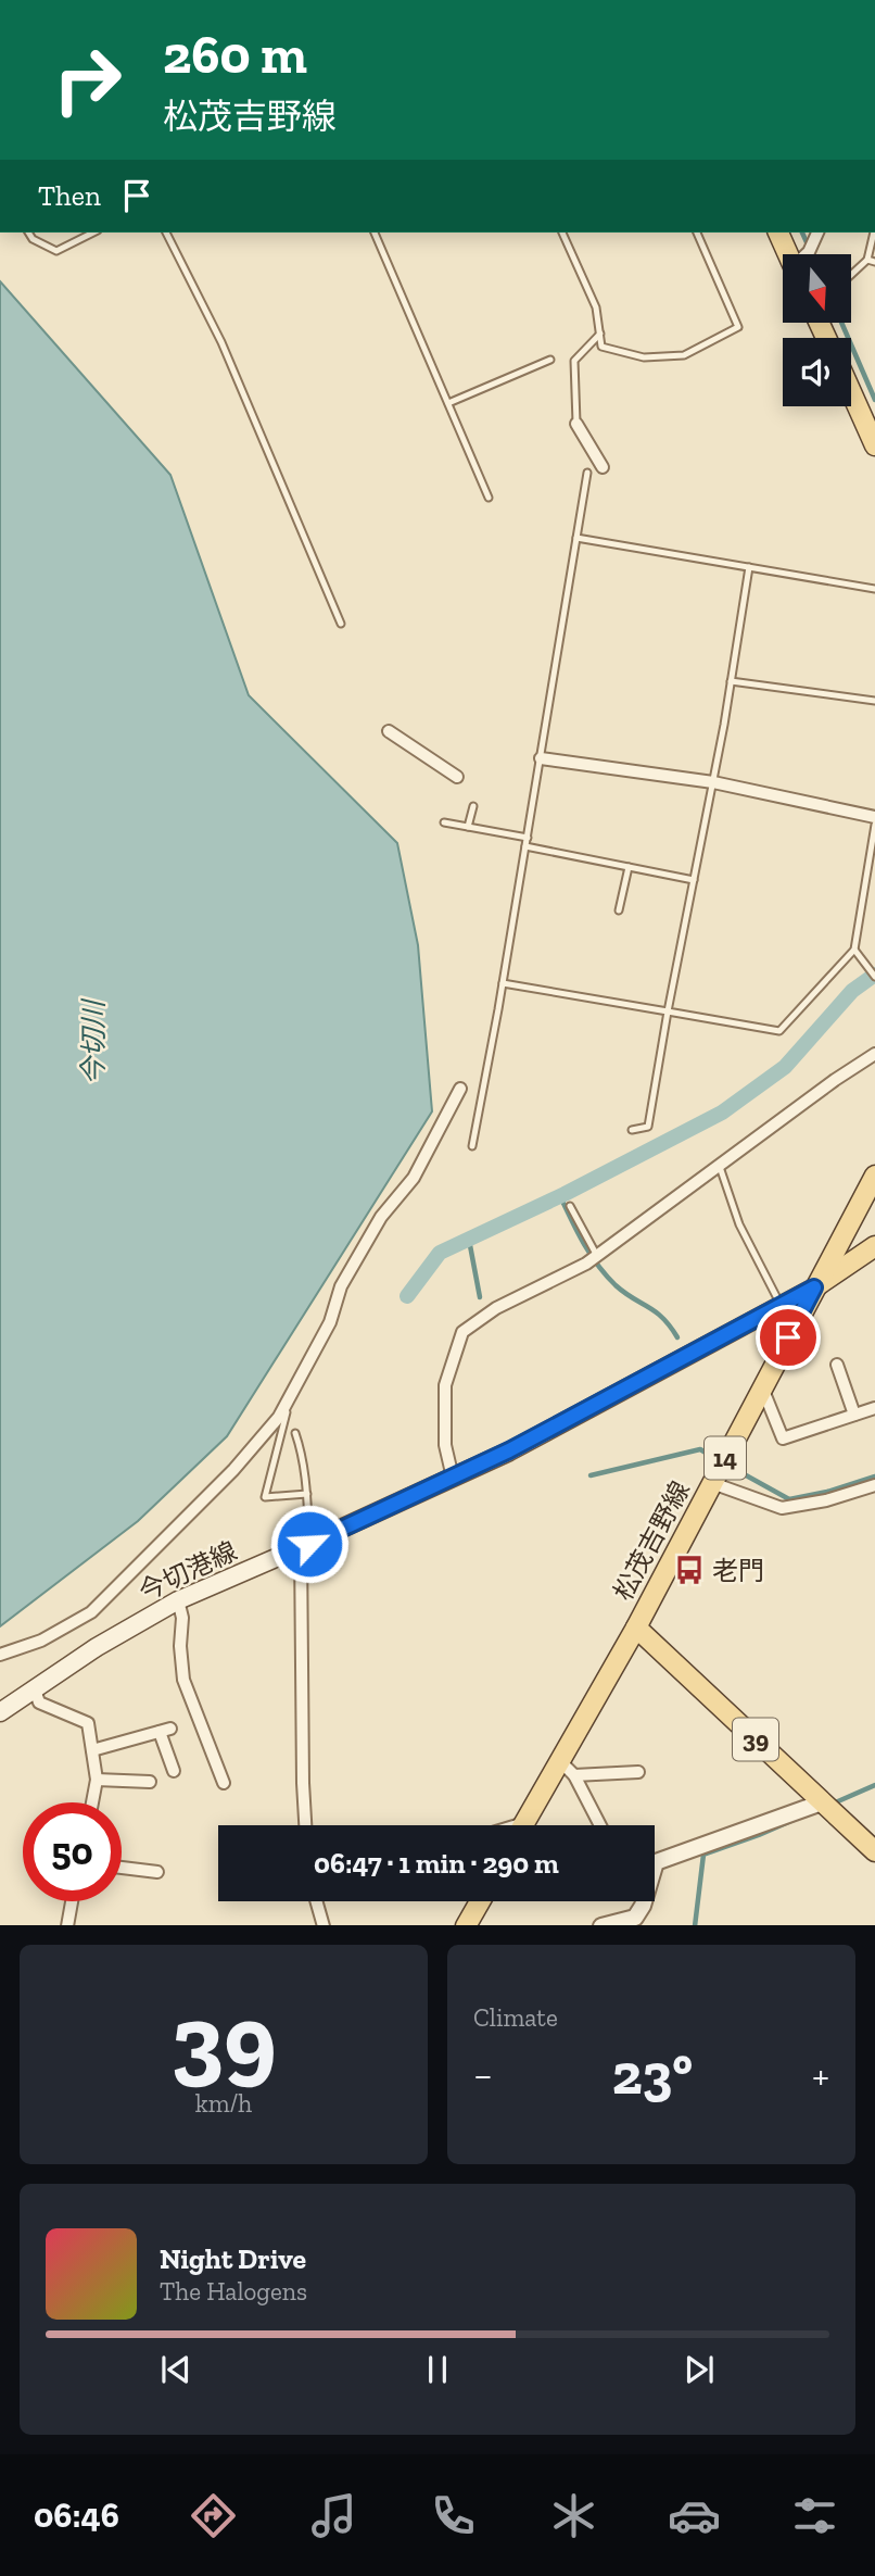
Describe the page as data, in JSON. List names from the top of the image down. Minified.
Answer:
{"streets":{"main road":["14","松茂吉野線","今切港線","39"]},"crossings":[["松茂吉野線","今切港線"],["松茂吉野線","39"]],"water":["今切川"],"places":{"bus stop":["老門"]},"north":"bottom","page":{"turn":["260 m","松茂吉野線"],"then":"Then","limit":"50","trip":"06:47 · 1 min · 290 m","tile":[["39","km/h"],"Climate"],"heat":["−","23°","+"],"song":["Night Drive","The Halogens"],"tabs":"06:46"}}
